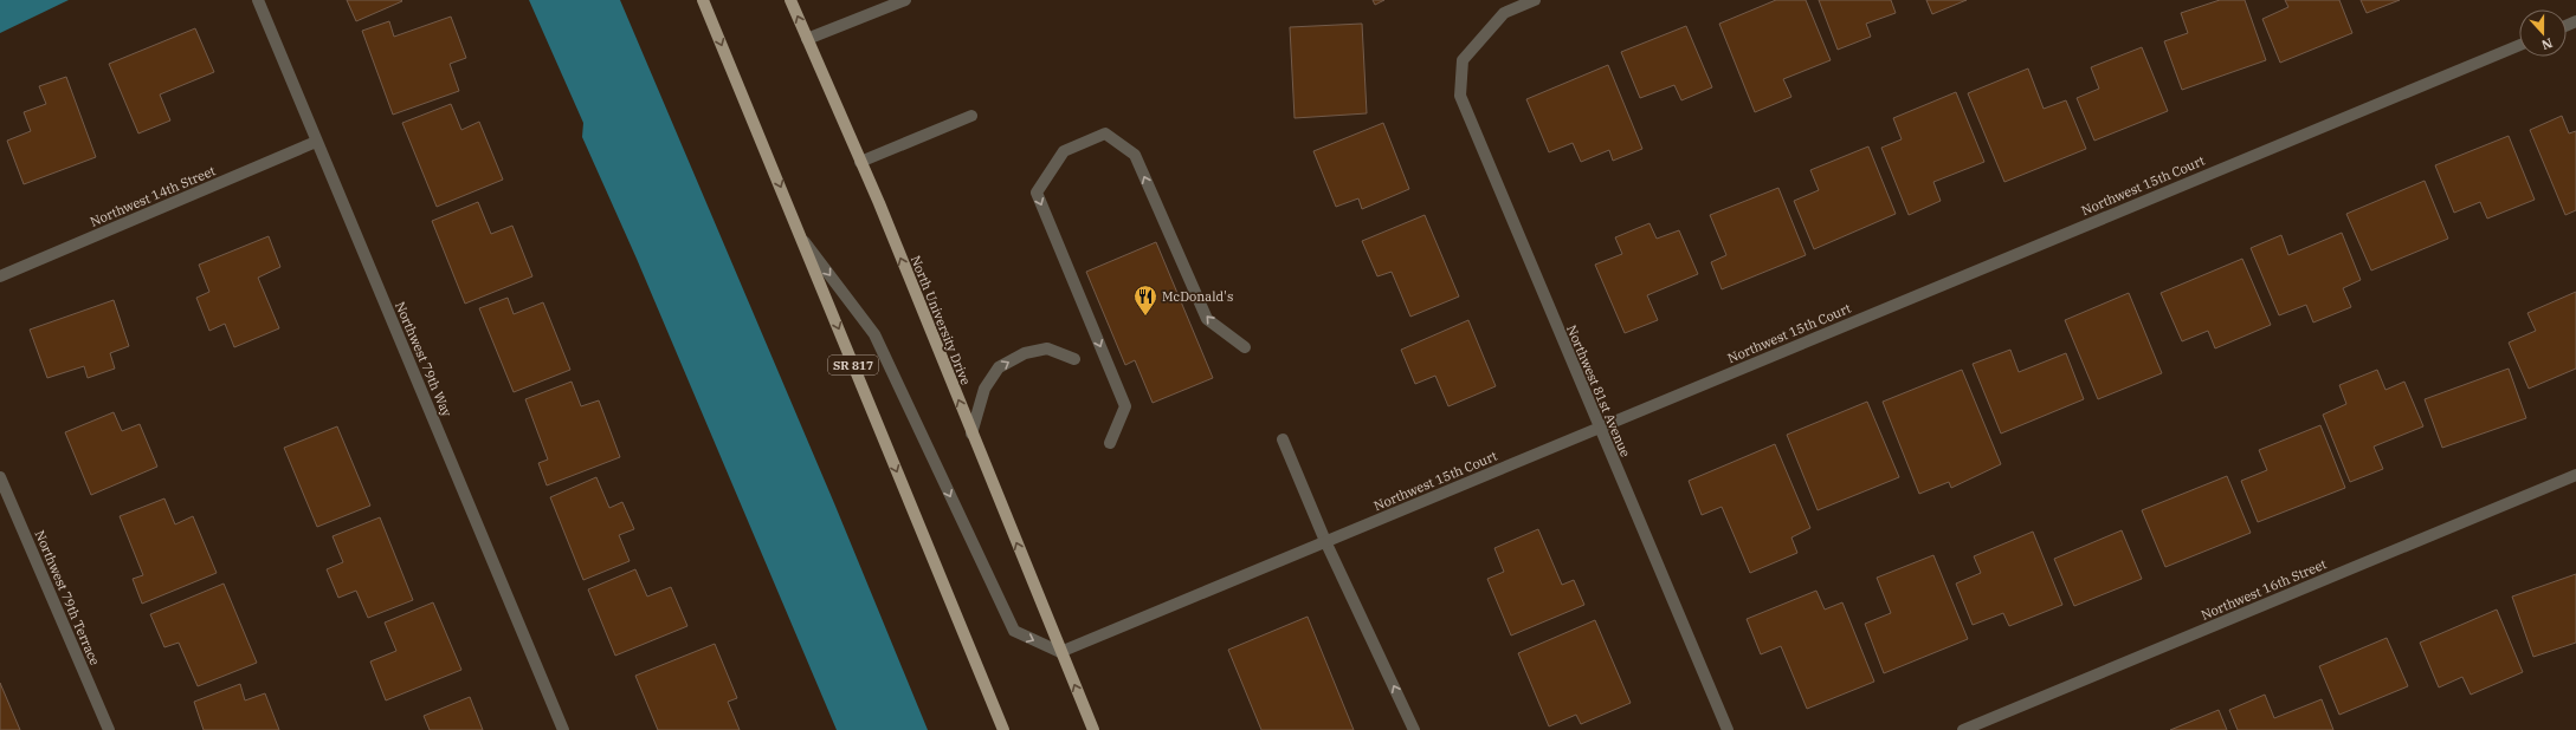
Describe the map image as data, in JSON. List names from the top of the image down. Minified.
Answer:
{"streets":{"main road":["North University Drive","SR 817"],"street":["Northwest 15th Court","Northwest 14th Street","Northwest 79th Way","Northwest 81st Avenue","Northwest 16th Street","Northwest 79th Terrace"]},"crossings":[["Northwest 15th Court","North University Drive"],["Northwest 15th Court","Northwest 81st Avenue"],["Northwest 14th Street","Northwest 79th Way"]],"places":{"restaurant":["McDonald's"]},"north":"bottom"}
